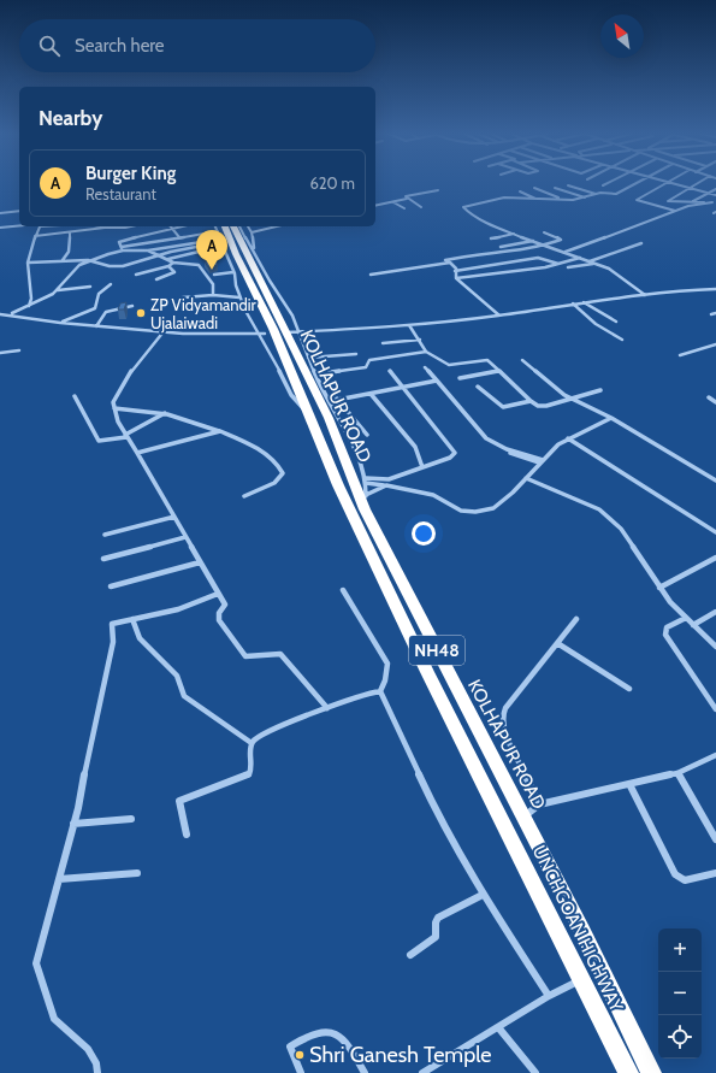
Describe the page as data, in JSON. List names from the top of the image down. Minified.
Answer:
{"streets":{"highway":["KOLHAPUR ROAD","NH48","UNCHGOAN HIGHWAY"]},"places":["ZP Vidyamandir Ujalaiwadi","Shri Ganesh Temple"],"north":"top left","page":{"search":"Search here","heading":"Nearby","list":[{"mark":"A","name":"Burger King","note":"Restaurant","value":"620 m"}],"pins":"A","map_buttons":["+","−"]}}
